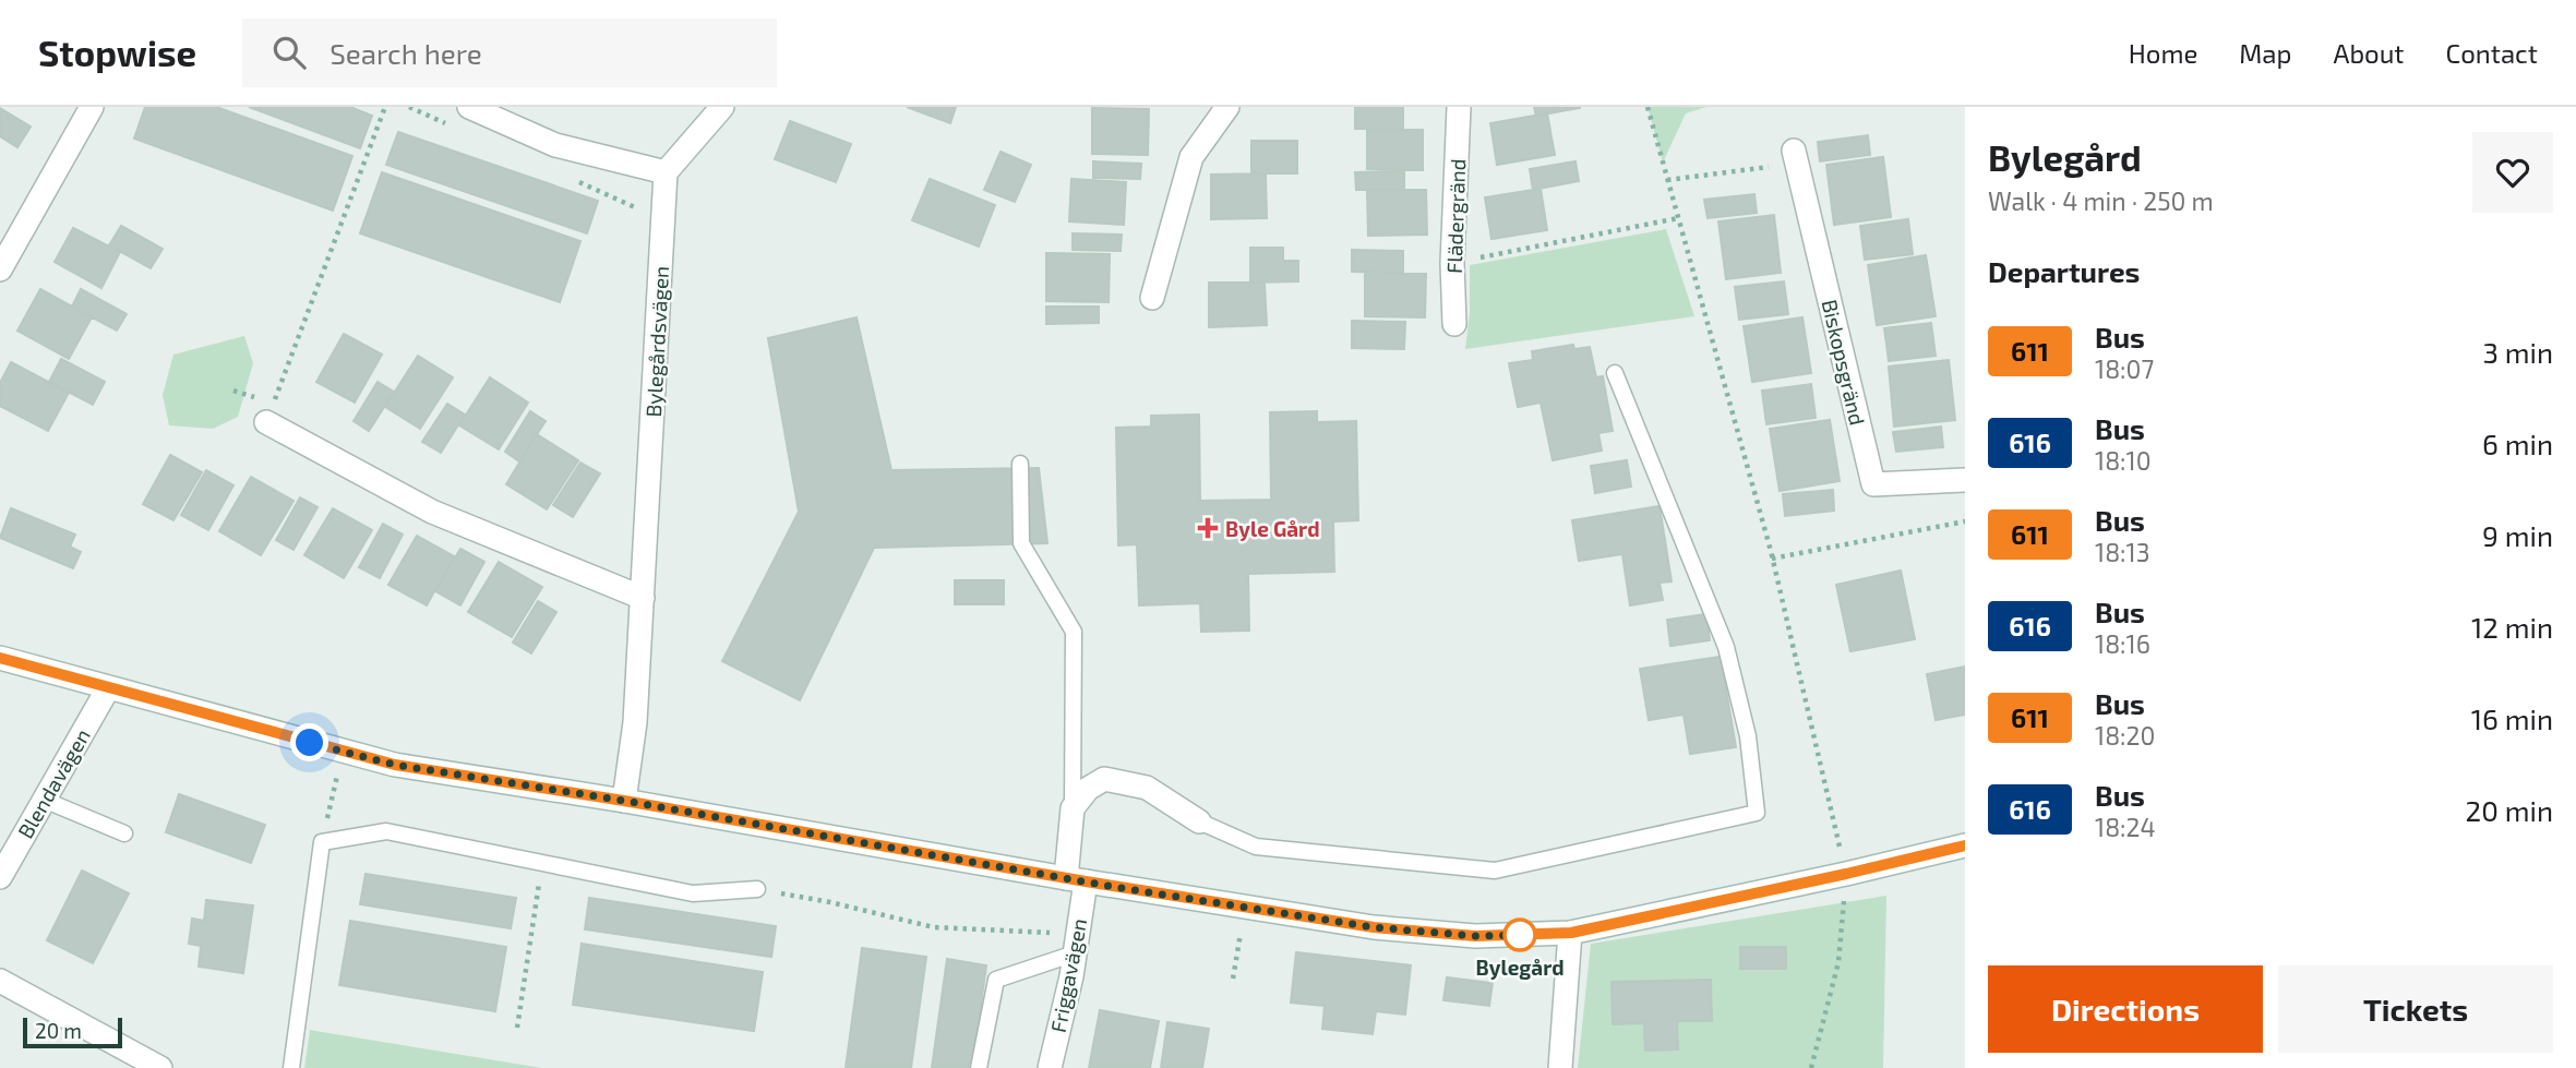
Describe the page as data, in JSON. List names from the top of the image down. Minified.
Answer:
{"streets":{"street":["Flädergränd","Bylegårdsvägen","Biskopsgränd","Blendavägen","Friggavägen"]},"places":{"health":["Byle Gård"],"other":["Bylegård"]},"lines":["bus line 611"],"scale_bar":"20 m","page":{"header":"Stopwise","search":"Search here","nav":["Home","Map","About","Contact"],"heading":[["Bylegård","Walk · 4 min · 250 m"],"Departures"],"list":[{"mark":"611","name":"Bus","note":"18:07","value":"3 min"},{"mark":"616","name":"Bus","note":"18:10","value":"6 min"},{"mark":"611","name":"Bus","note":"18:13","value":"9 min"},{"mark":"616","name":"Bus","note":"18:16","value":"12 min"},{"mark":"611","name":"Bus","note":"18:20","value":"16 min"},{"mark":"616","name":"Bus","note":"18:24","value":"20 min"}],"buttons":["Directions","Tickets"],"scale":"20 m"}}
